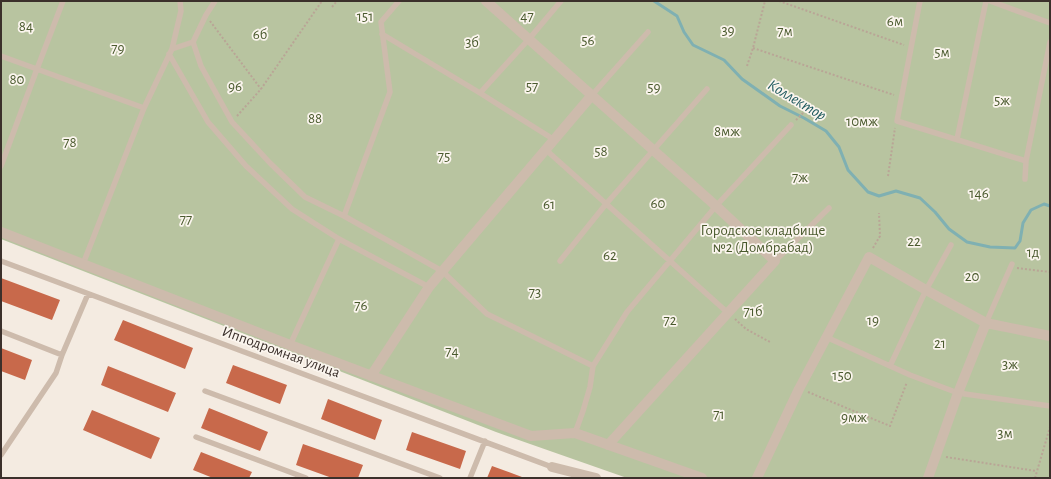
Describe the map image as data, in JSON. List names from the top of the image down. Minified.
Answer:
{"streets":{"lane":["Ипподромная улица"]},"water":["Коллектор"],"parks":["151","47","6м","84","39","7м","6б","56","3б","79","5м","80","96","57","59","5ж","88","10мж","8мж","78","58","75","7ж","146","60","61","77","Городское кладбище №2 (Домбрабад)","22","1д","62","20","73","76","71б","72","19","21","74","3ж","150","71","9мж","3м"]}
